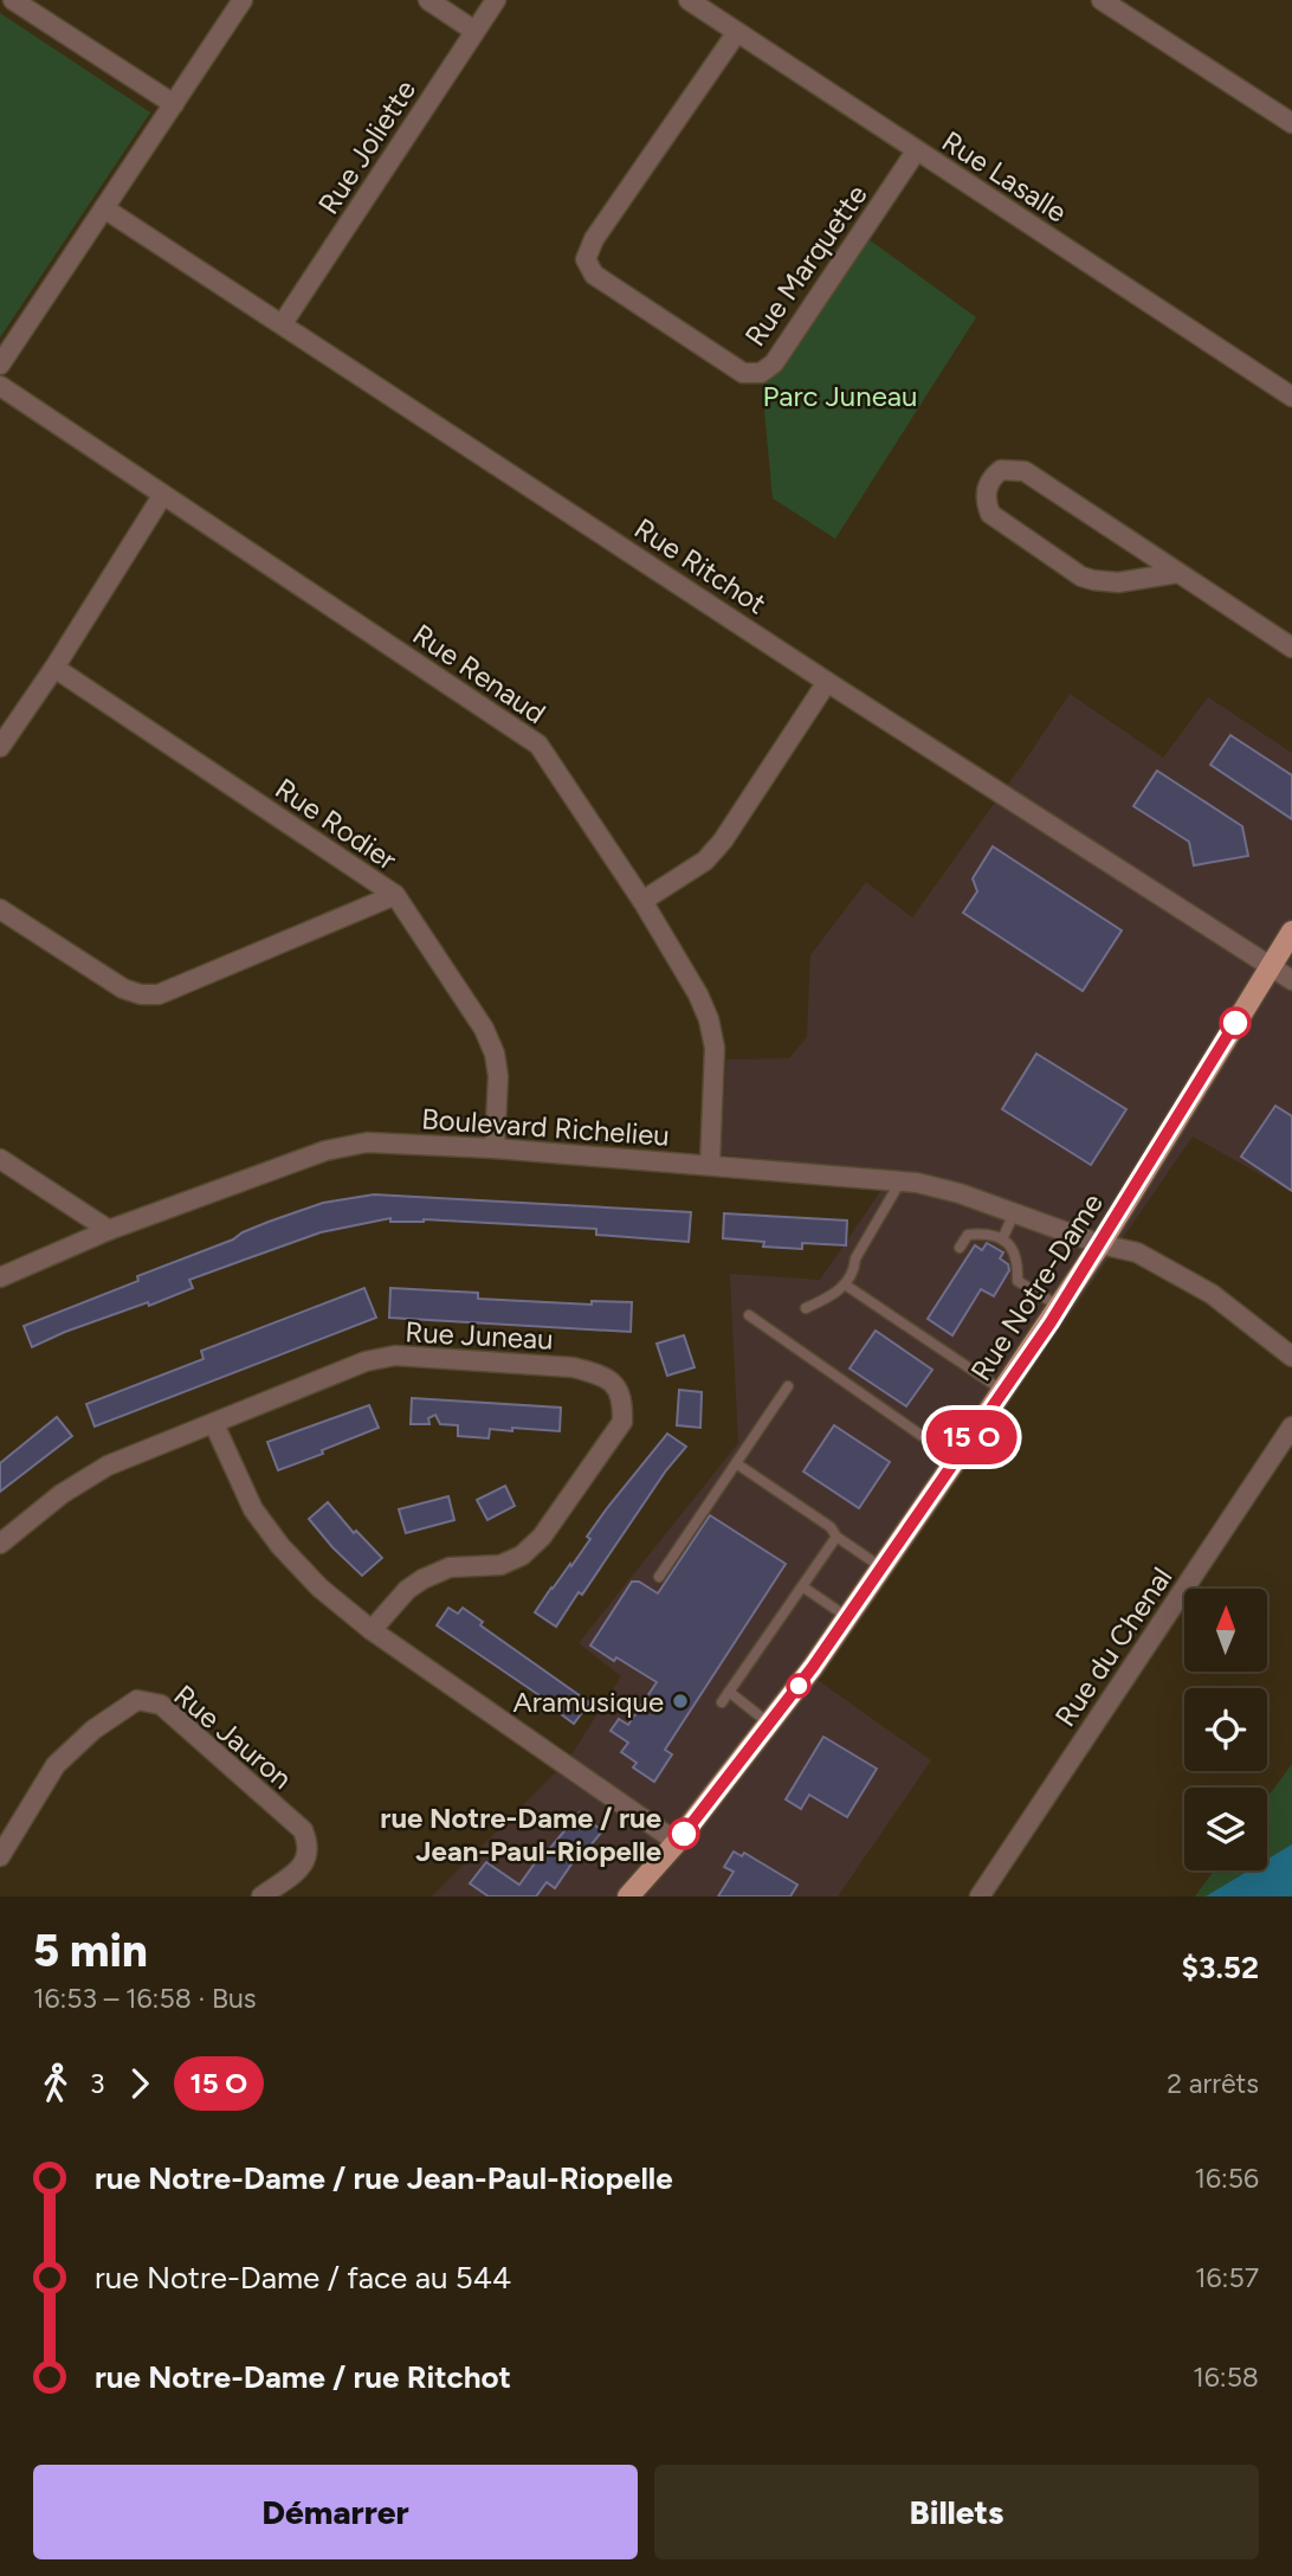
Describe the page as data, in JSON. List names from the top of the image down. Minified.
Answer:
{"streets":{"main road":["Rue Notre-Dame"],"street":["Rue Joliette","Rue Lasalle","Rue Marquette","Rue Ritchot","Rue Renaud","Rue Rodier","Boulevard Richelieu","Rue Juneau","Rue du Chenal","Rue Jauron"]},"crossings":[["Rue Joliette","Rue Ritchot"],["Rue Lasalle","Rue Marquette"],["Rue Ritchot","Rue Notre-Dame"],["Rue Renaud","Boulevard Richelieu"],["Rue Rodier","Boulevard Richelieu"],["Boulevard Richelieu","Rue Notre-Dame"]],"parks":["Parc Juneau"],"places":["Aramusique","rue Notre-Dame / rue Jean-Paul-Riopelle"],"north":"top","page":{"on_map":"15 O","heading":["5 min","16:53 – 16:58 · Bus","$3.52"],"legs":["3","15 O","2 arrêts"],"list":[{"name":"rue Notre-Dame / rue Jean-Paul-Riopelle","value":"16:56"},{"name":"rue Notre-Dame / face au 544","value":"16:57"},{"name":"rue Notre-Dame / rue Ritchot","value":"16:58"}],"buttons":["Démarrer","Billets"]}}
